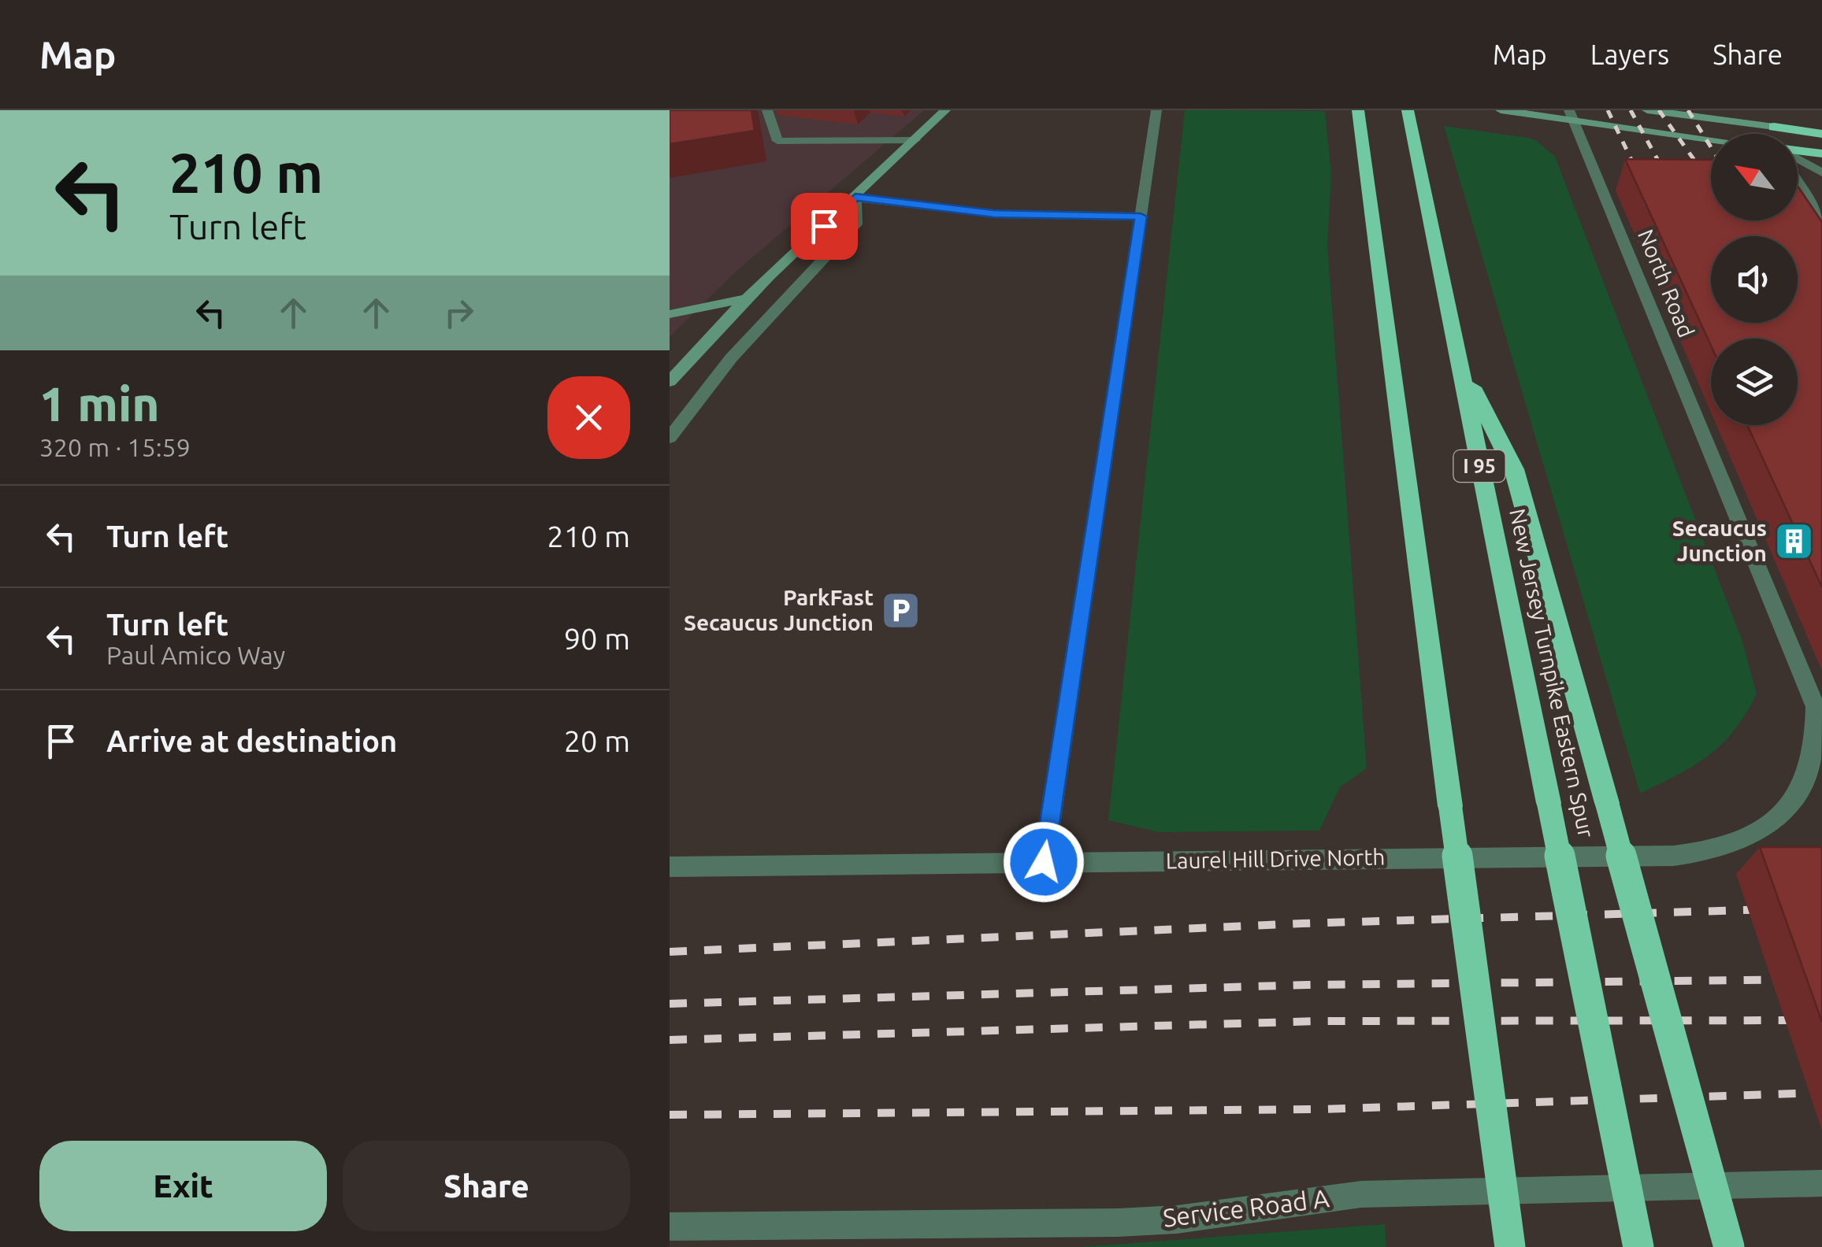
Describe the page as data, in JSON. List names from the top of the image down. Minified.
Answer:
{"streets":{"highway":["I 95","New Jersey Turnpike Eastern Spur"],"lane":["North Road","Laurel Hill Drive North","Service Road A"]},"crossings":[["North Road","Laurel Hill Drive North"]],"places":{"building":["Secaucus Junction"],"parking":["ParkFast Secaucus Junction"]},"north":"top left","page":{"header":"Map","nav":["Map","Layers","Share"],"turn":["210 m","Turn left"],"heading":["1 min","320 m · 15:59"],"list":[{"name":"Turn left","value":"210 m"},{"name":"Turn left","note":"Paul Amico Way","value":"90 m"},{"name":"Arrive at destination","value":"20 m"}],"buttons":["Exit","Share"]}}
